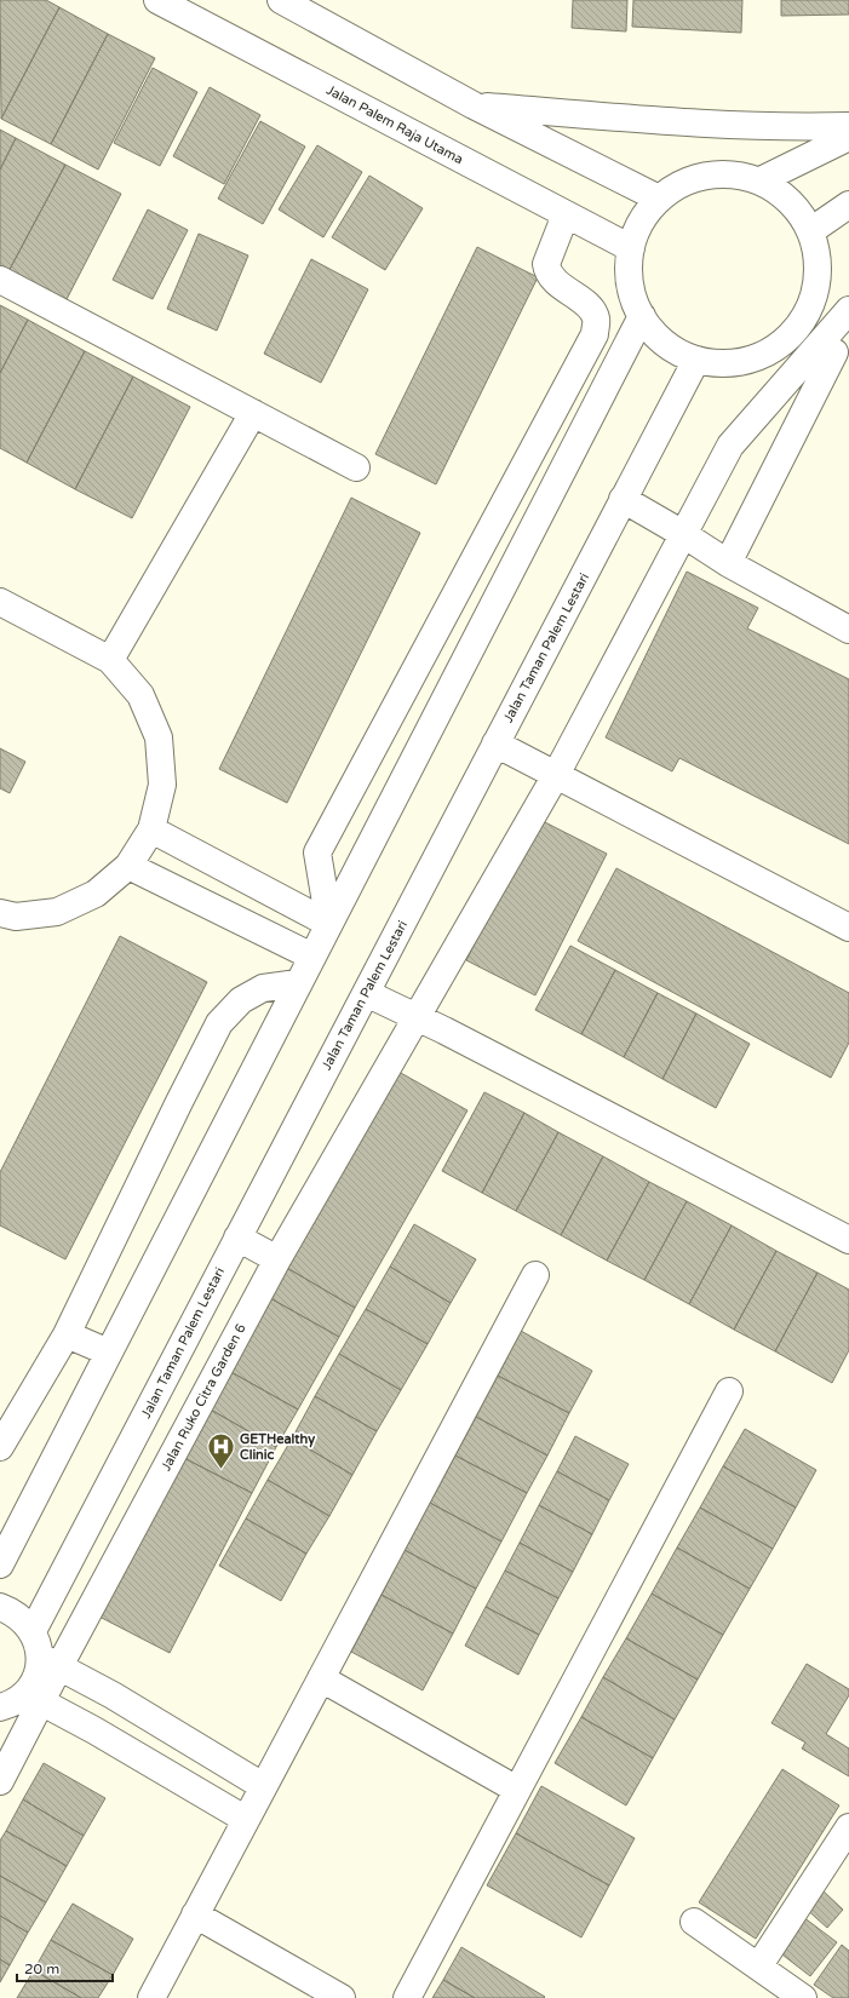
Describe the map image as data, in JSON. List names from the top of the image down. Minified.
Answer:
{"streets":{"street":["Jalan Palem Raja Utama","Jalan Taman Palem Lestari","Jalan Ruko Citra Garden 6"]},"crossings":[["Jalan Taman Palem Lestari","Jalan Ruko Citra Garden 6"]],"places":{"hospital":["GETHealthy Clinic"]},"scale_bar":"20 m"}
